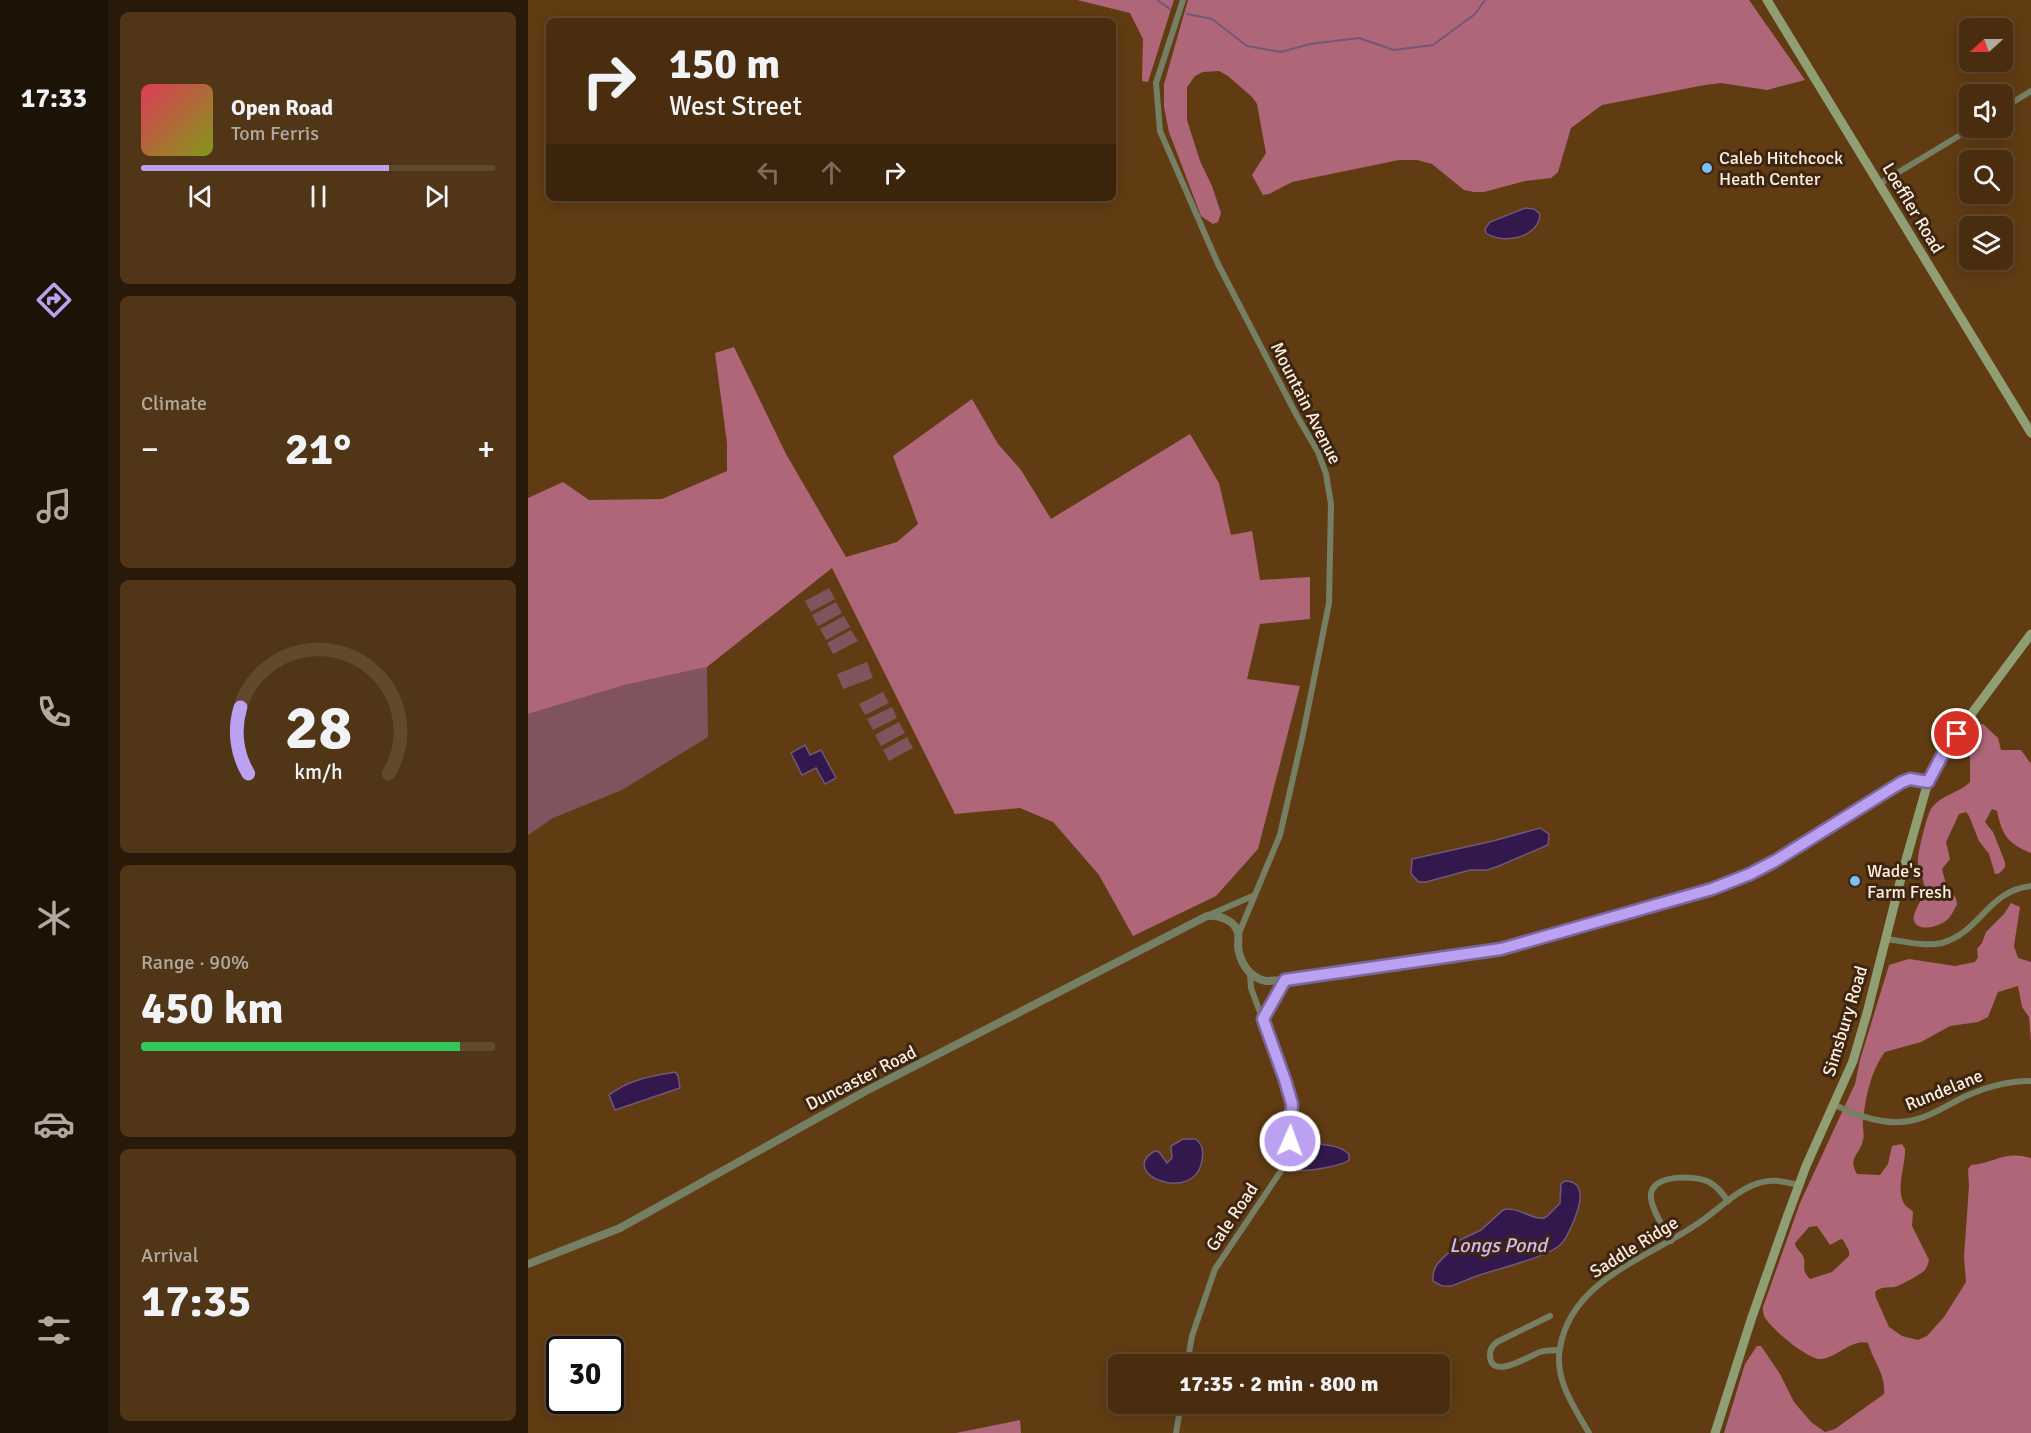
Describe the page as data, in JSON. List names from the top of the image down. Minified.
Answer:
{"streets":{"main road":["Loeffler Road","Simsbury Road"],"street":["Mountain Avenue","Duncaster Road","Rundelane","Gale Road","Saddle Ridge"]},"crossings":[["Mountain Avenue","Duncaster Road"],["Mountain Avenue","Gale Road"],["Simsbury Road","Rundelane"],["Simsbury Road","Saddle Ridge"]],"water":["Longs Pond"],"places":["Caleb Hitchcock Heath Center","Wade's Farm Fresh"],"north":"left","page":{"tabs":"17:33","turn":["150 m","West Street"],"song":["Open Road","Tom Ferris"],"tile":["Climate",["Range · 90%","450 km"],["Arrival","17:35"]],"heat":["−","21°","+"],"limit":"30","trip":"17:35 · 2 min · 800 m","gauge":["28","km/h"]}}
